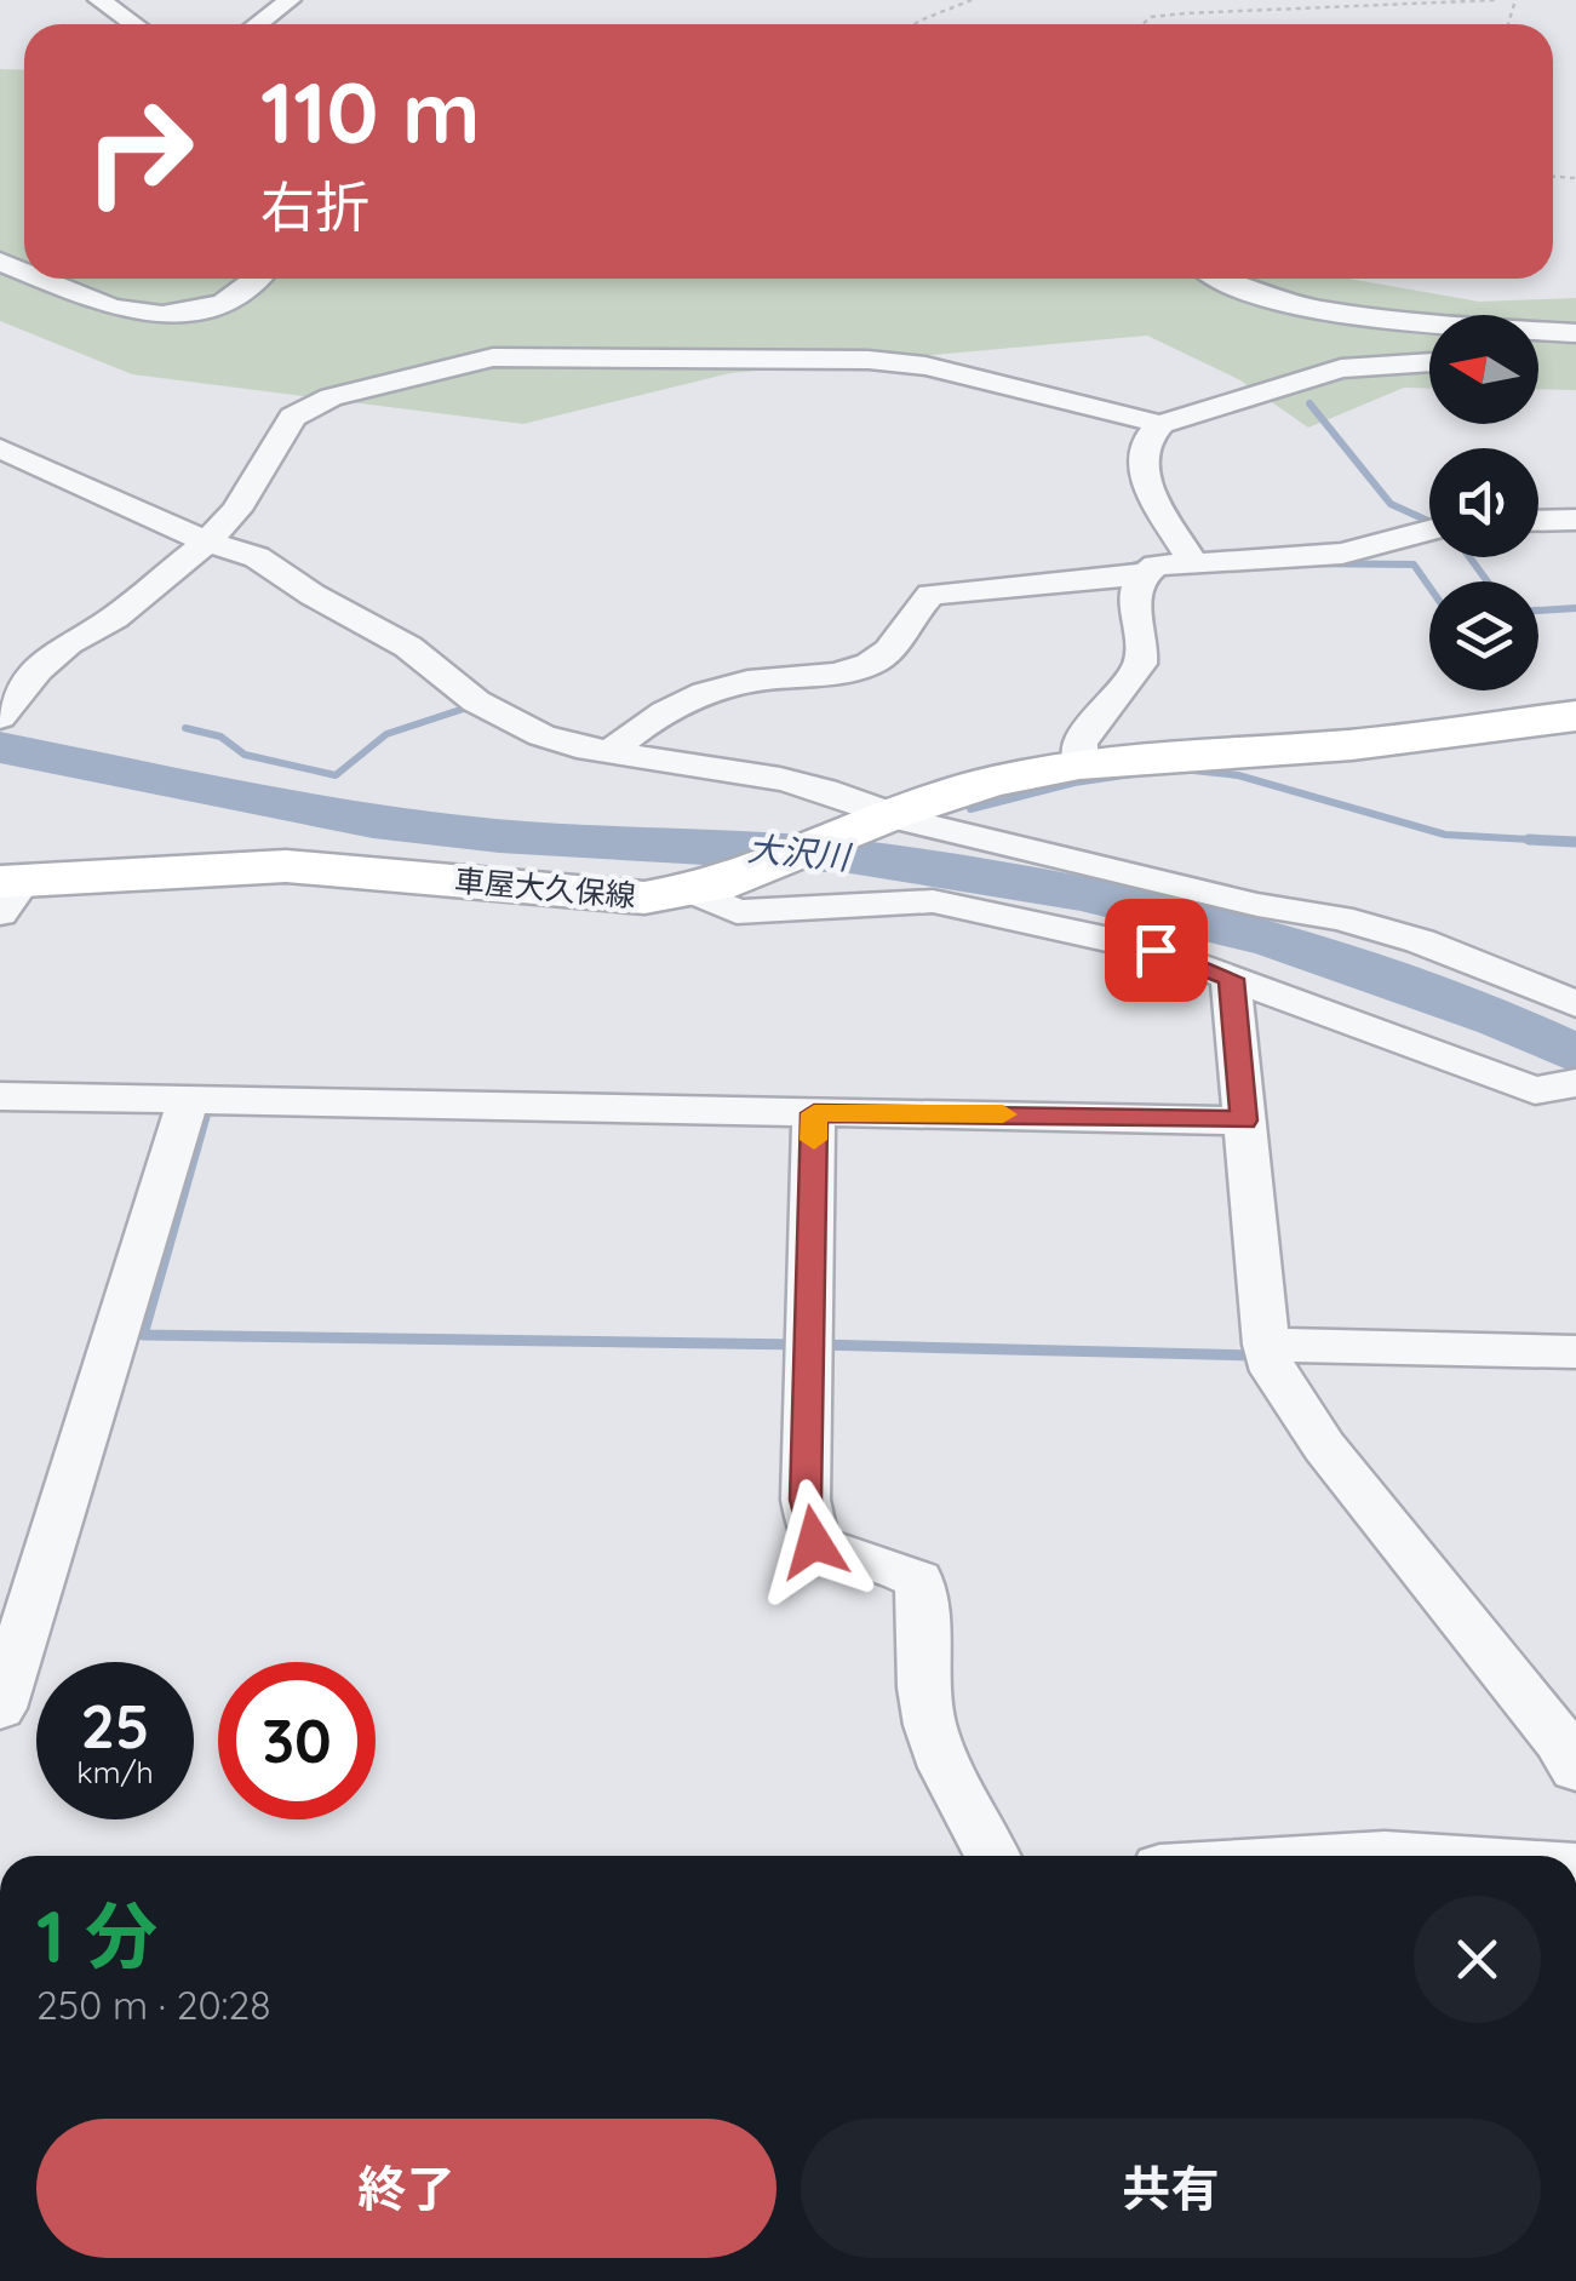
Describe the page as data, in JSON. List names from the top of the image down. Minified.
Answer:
{"streets":{"main road":["車屋大久保線"]},"water":["大沢川"],"north":"left","page":{"turn":["110 m","右折"],"speed":"25 km/h","limit":"30","heading":["1 分","250 m · 20:28"],"buttons":["終了","共有"]}}
